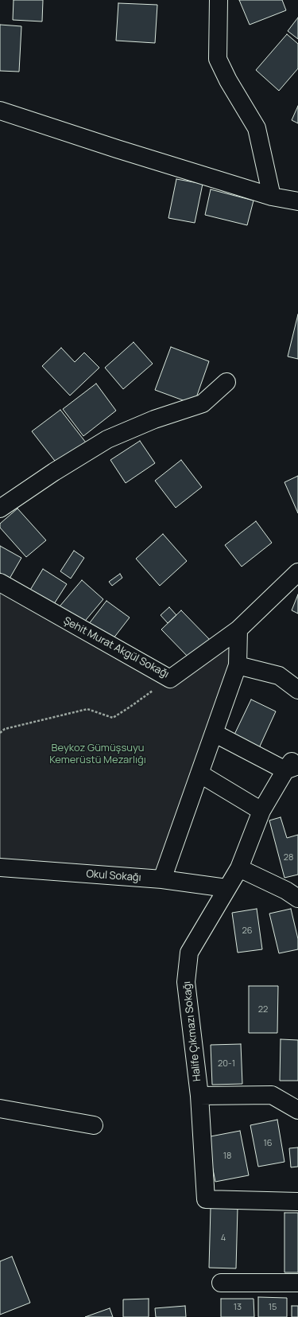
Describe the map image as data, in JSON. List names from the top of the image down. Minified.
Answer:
{"streets":{"street":["Şehit Murat Akgül Sokağı","Okul Sokağı","Halife Çıkmazı Sokağı"]},"crossings":[["Okul Sokağı","Halife Çıkmazı Sokağı"]],"parks":["Beykoz Gümüşsuyu Kemerüstü Mezarlığı"],"house_numbers":["28","26","22","20-1","16","18","4","13","15"]}
